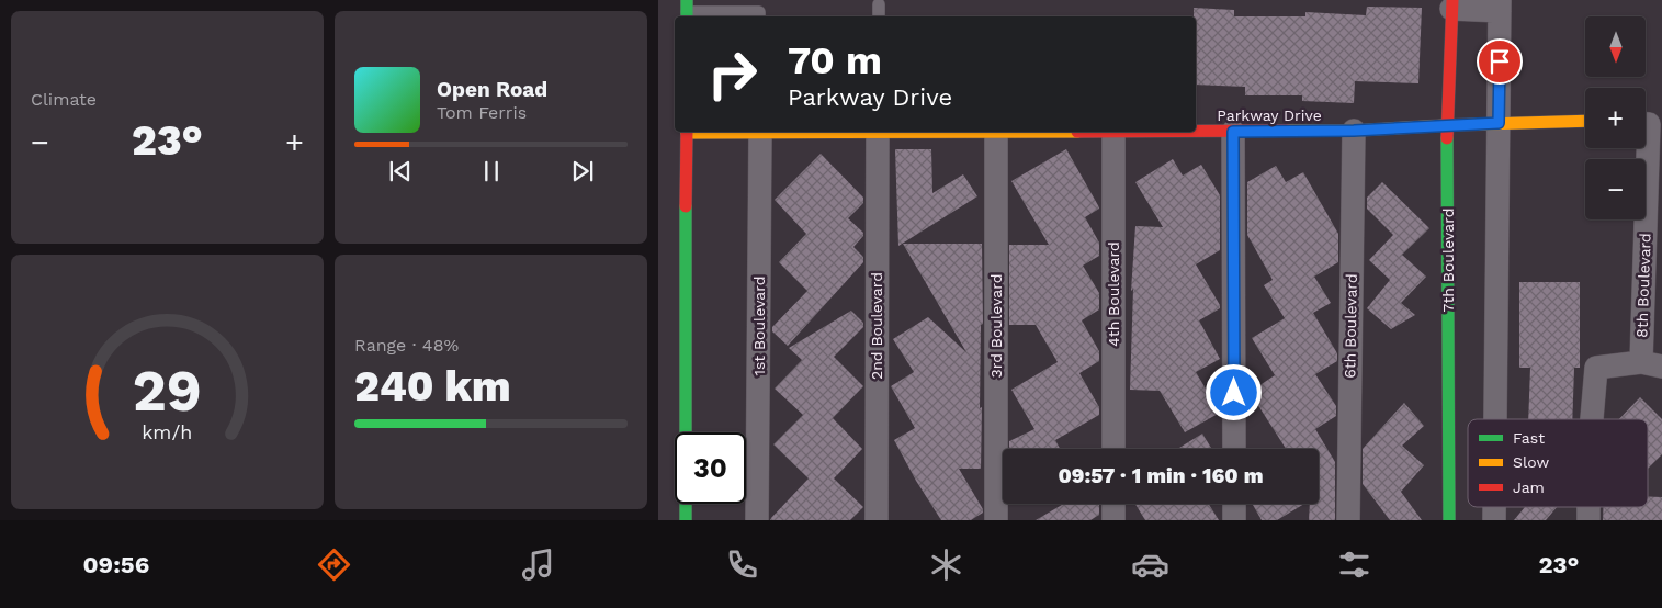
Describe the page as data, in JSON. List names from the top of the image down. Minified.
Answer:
{"streets":{"street":["Parkway Drive","7th Boulevard","8th Boulevard","4th Boulevard","1st Boulevard","2nd Boulevard","3rd Boulevard","6th Boulevard"]},"crossings":[["Parkway Drive","7th Boulevard"],["Parkway Drive","1st Boulevard"],["Parkway Drive","2nd Boulevard"],["Parkway Drive","3rd Boulevard"],["Parkway Drive","6th Boulevard"]],"legend":["Fast","Slow","Jam"],"north":"bottom","page":{"tile":["Climate",["Range · 48%","240 km"]],"map_buttons":["+","−"],"turn":["70 m","Parkway Drive"],"song":["Open Road","Tom Ferris"],"heat":["−","23°","+"],"limit":"30","trip":"09:57 · 1 min · 160 m","tabs":["09:56","23°"],"gauge":["29","km/h"]}}
